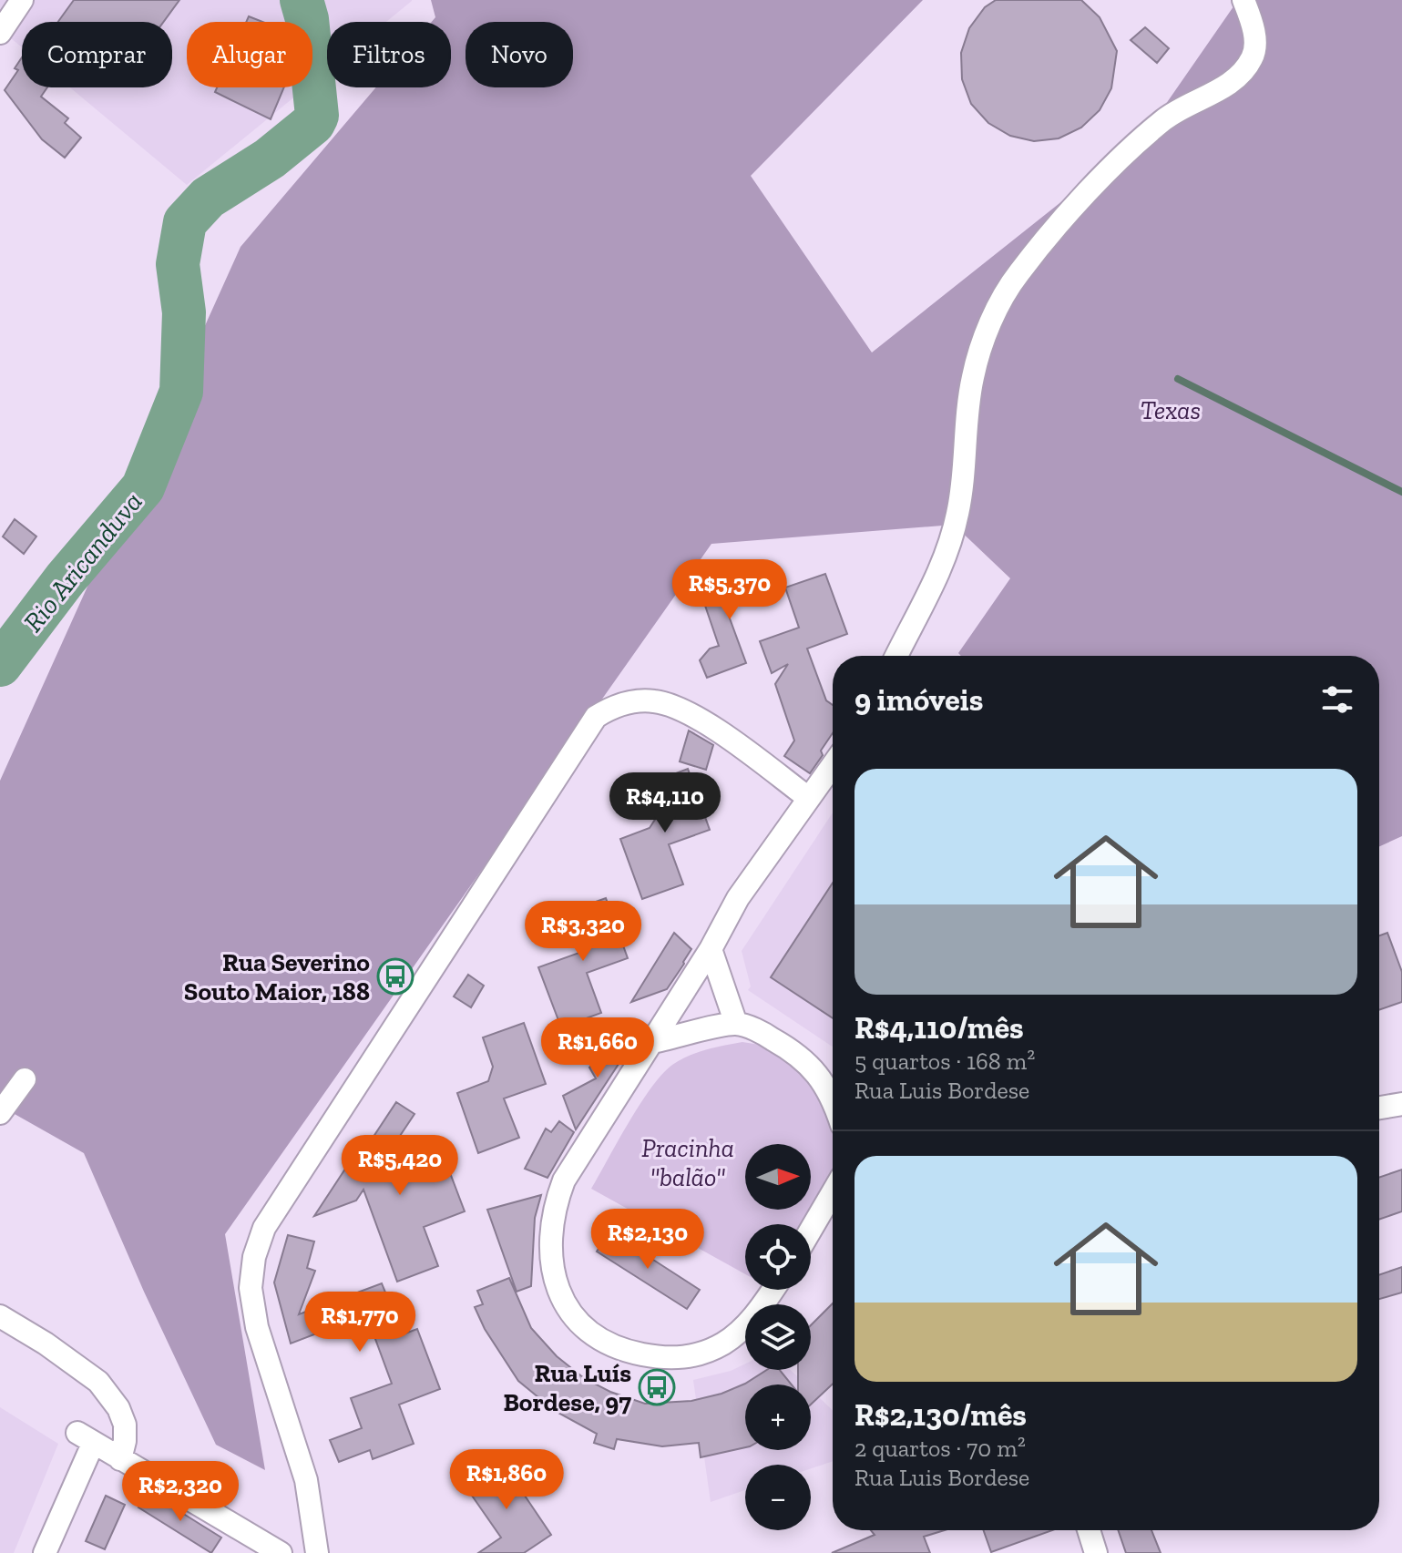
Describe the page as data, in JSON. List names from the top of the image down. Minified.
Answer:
{"water":["Rio Aricanduva"],"parks":["Texas","Pracinha \"balão\""],"places":{"bus stop":["Rua Severino Souto Maior, 188","Rua Luís Bordese, 97"]},"north":"right","page":{"chip":["Comprar","Alugar","Filtros","Novo"],"price":["R$5,370","R$4,110","R$3,320","R$1,660","R$5,420","R$2,130","R$1,770","R$1,860","R$2,320"],"heading":"9 imóveis","list":[{"name":"R$4,110/mês","note":"5 quartos · 168 m² · Rua Luis Bordese"},{"name":"R$2,130/mês","note":"2 quartos · 70 m² · Rua Luis Bordese"}],"map_buttons":["+","−"]}}
